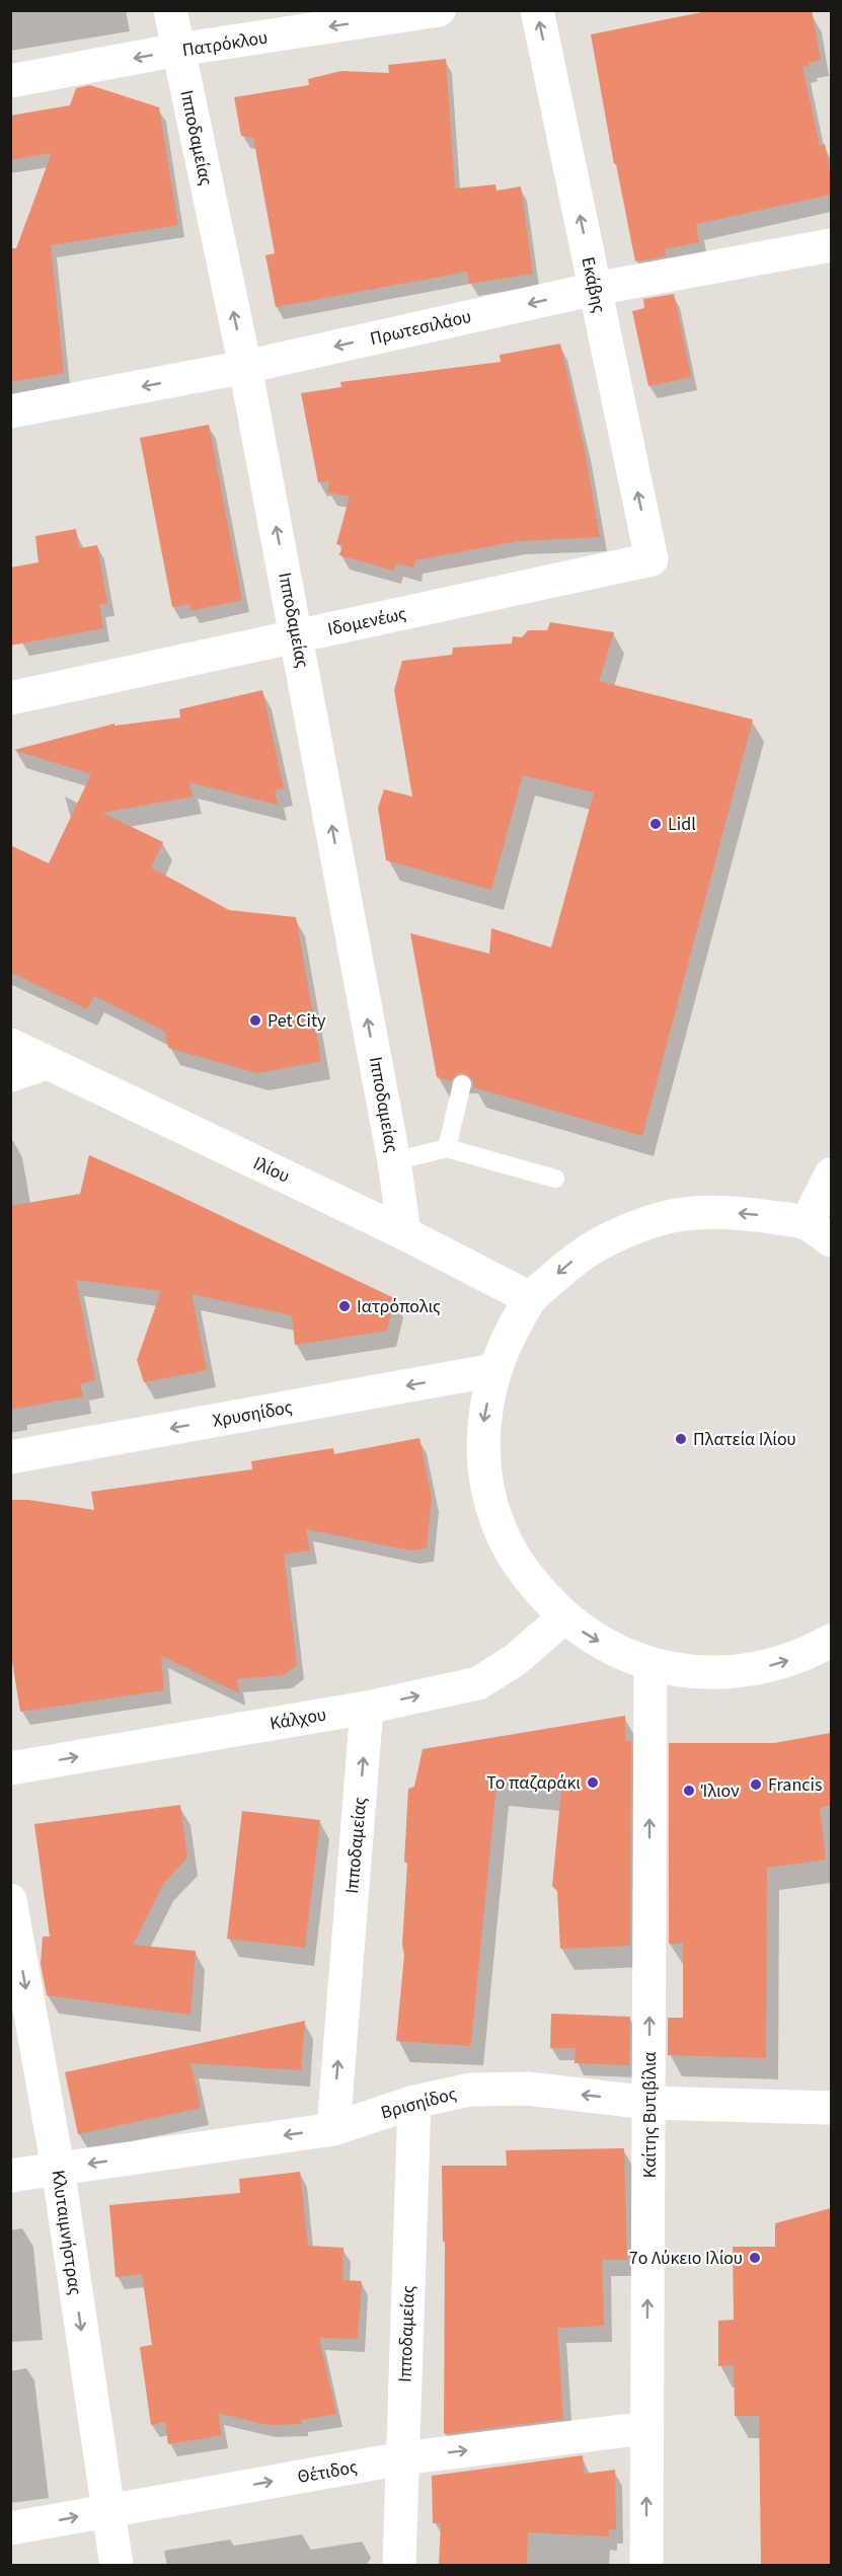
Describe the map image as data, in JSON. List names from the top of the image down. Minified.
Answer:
{"streets":{"street":["Πατρόκλου","Ιπποδαμείας","Εκάβης","Πρωτεσιλάου","Ιδομενέως","Ιλίου","Χρυσηίδος","Κάλχου","Βρισηίδος","Καίτης Βυτιβίλια","Κλυταιμνήστρας","Θέτιδος"]},"crossings":[["Πατρόκλου","Ιπποδαμείας"],["Ιπποδαμείας","Πρωτεσιλάου"],["Ιπποδαμείας","Ιδομενέως"],["Ιπποδαμείας","Ιλίου"],["Ιπποδαμείας","Κάλχου"],["Ιπποδαμείας","Βρισηίδος"],["Ιπποδαμείας","Θέτιδος"],["Εκάβης","Πρωτεσιλάου"],["Εκάβης","Ιδομενέως"],["Βρισηίδος","Καίτης Βυτιβίλια"],["Βρισηίδος","Κλυταιμνήστρας"],["Καίτης Βυτιβίλια","Θέτιδος"],["Κλυταιμνήστρας","Θέτιδος"]],"one_way":["Πατρόκλου","Ιπποδαμείας","Εκάβης","Πρωτεσιλάου","Χρυσηίδος","Κάλχου","Βρισηίδος","Καίτης Βυτιβίλια","Κλυταιμνήστρας","Θέτιδος"],"places":["Lidl","Pet City","Ιατρόπολις","Πλατεία Ιλίου","Το παζαράκι","Francis","Ίλιον","7ο Λύκειο Ιλίου"]}
